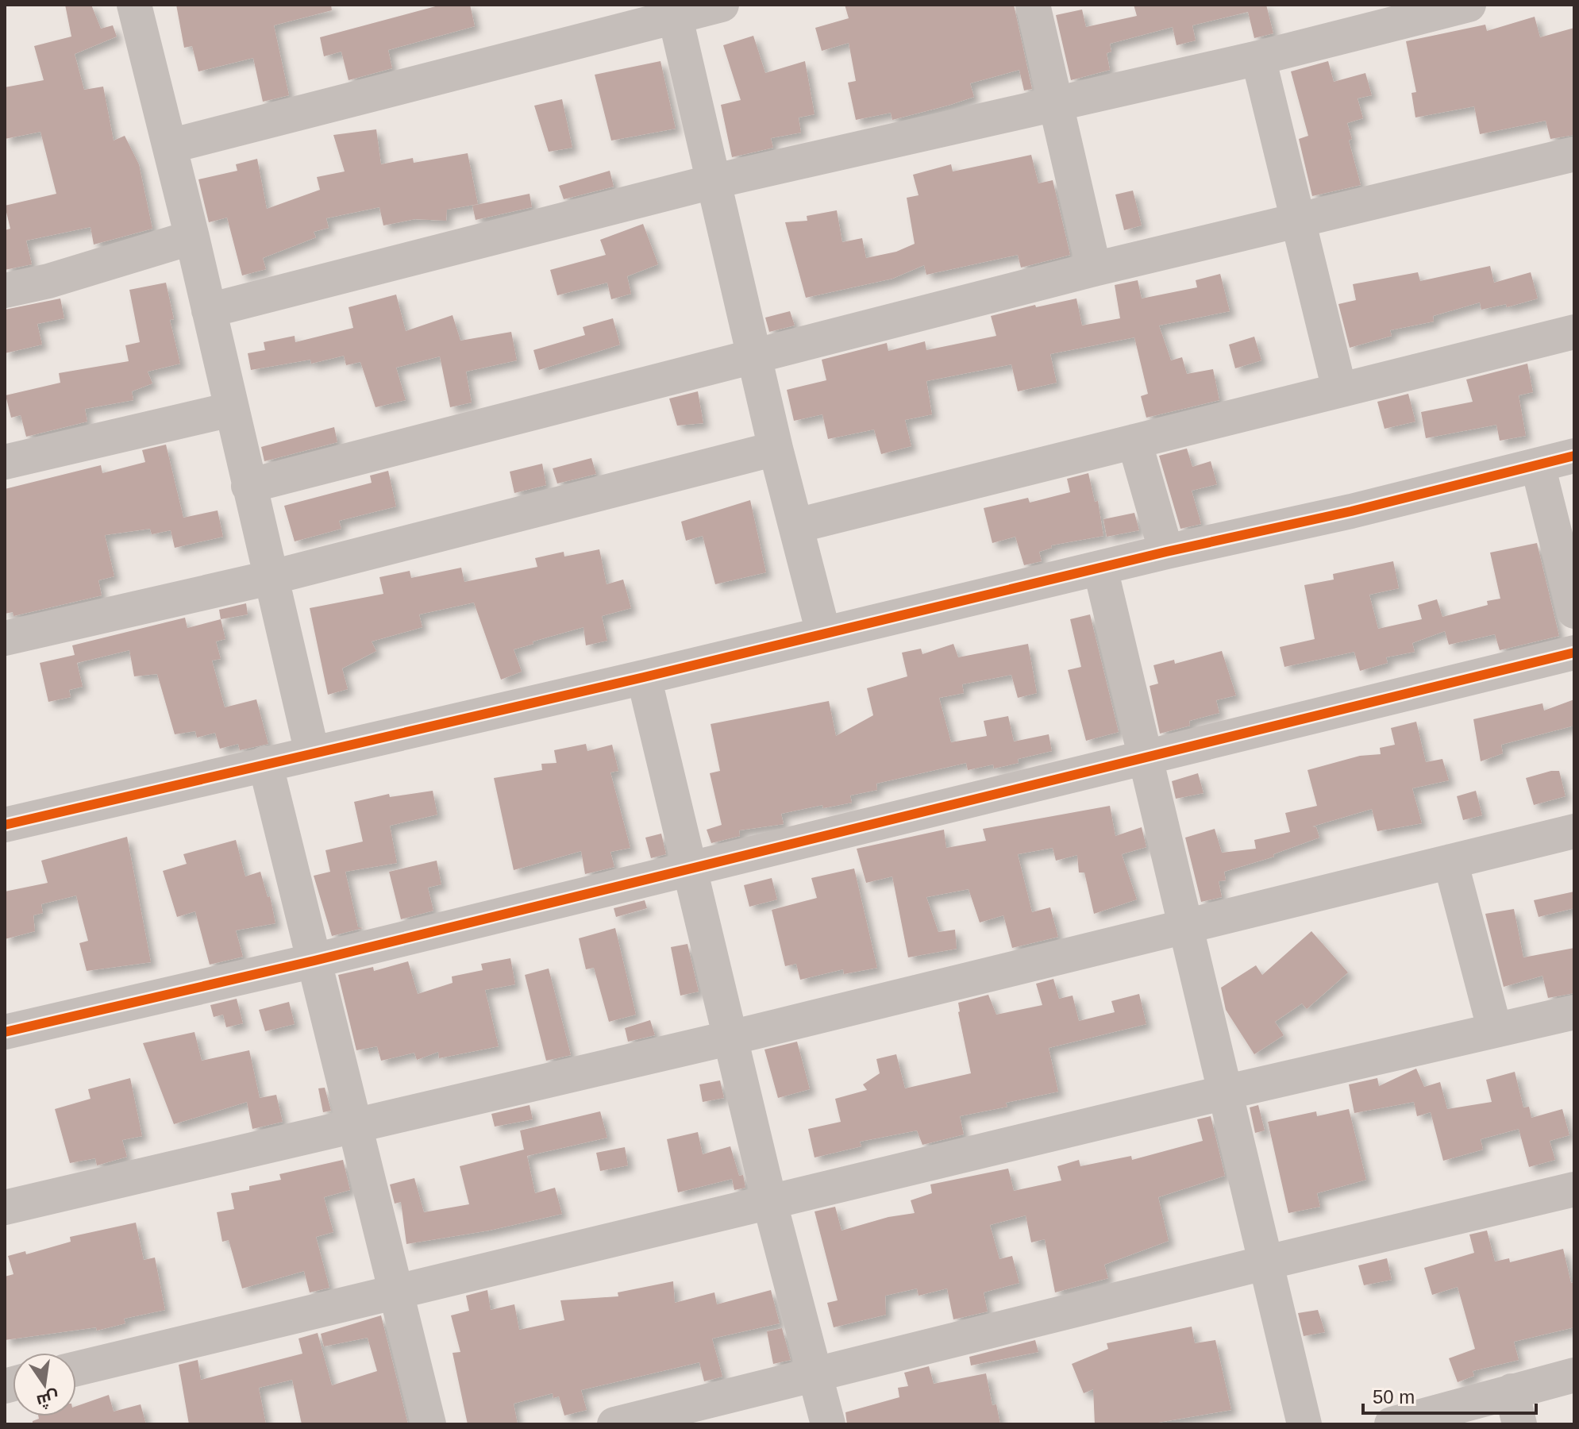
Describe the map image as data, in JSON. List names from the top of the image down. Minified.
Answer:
{"scale_bar":"50 m","north":"bottom"}
